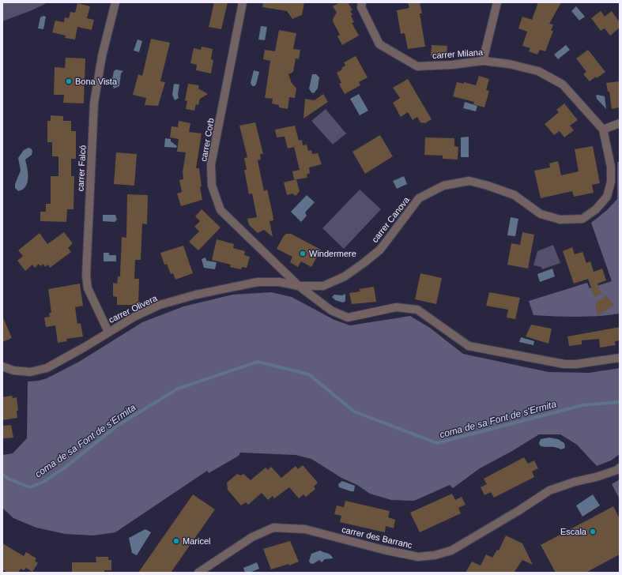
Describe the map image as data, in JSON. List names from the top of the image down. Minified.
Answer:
{"streets":{"street":["carrer Milana","carrer Corb","carrer Falcó","carrer Canova","carrer Olivera","carrer des Barranc"]},"crossings":[["carrer Milana","carrer Canova"],["carrer Corb","carrer Canova"],["carrer Corb","carrer Olivera"],["carrer Falcó","carrer Olivera"],["carrer Canova","carrer Olivera"]],"water":["coma de sa Font de s'Ermita"],"places":["Bona Vista","Windermere","Escala","Maricel"]}
